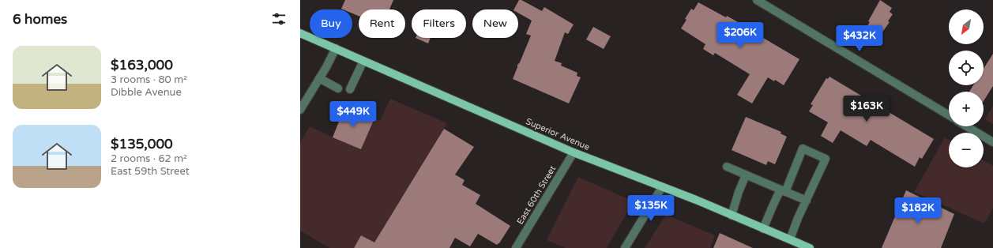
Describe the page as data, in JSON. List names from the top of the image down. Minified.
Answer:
{"streets":{"main road":["Superior Avenue"],"street":["East 60th Street"]},"crossings":[["Superior Avenue","East 60th Street"]],"north":"bottom left","page":{"heading":"6 homes","map_buttons":["+","−"],"chip":["Buy","Rent","Filters","New"],"price":["$206K","$432K","$163K","$449K","$135K","$182K"],"list":[{"name":"$163,000","note":"3 rooms · 80 m² · Dibble Avenue"},{"name":"$135,000","note":"2 rooms · 62 m² · East 59th Street"}]}}
